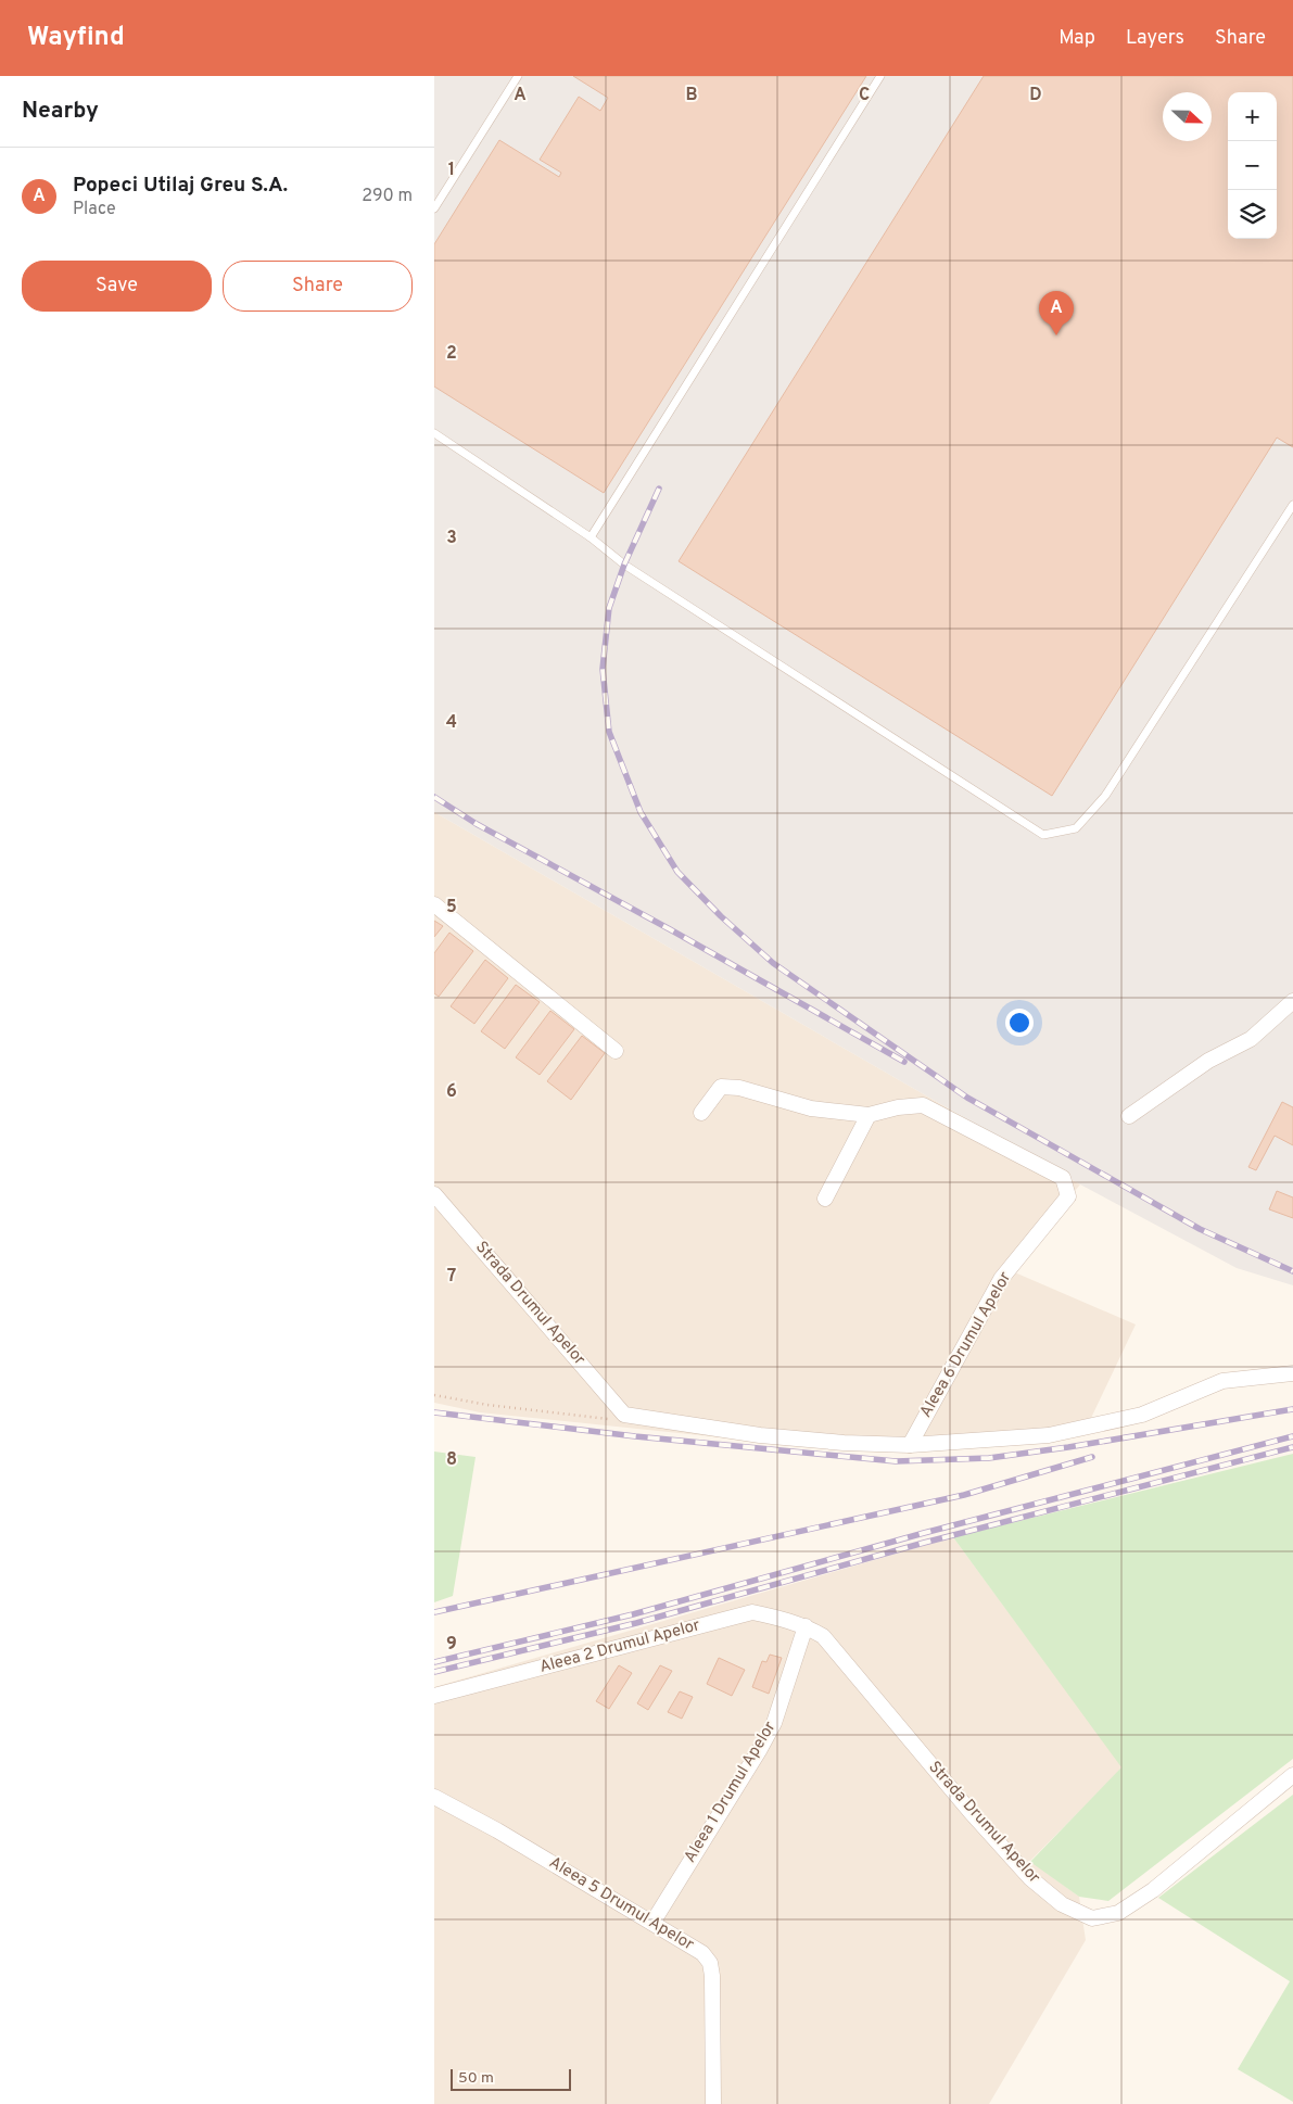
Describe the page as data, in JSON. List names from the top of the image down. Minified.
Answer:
{"streets":{"street":["Strada Drumul Apelor","Aleea 6 Drumul Apelor","Aleea 2 Drumul Apelor","Aleea 1 Drumul Apelor","Aleea 5 Drumul Apelor"]},"crossings":[["Strada Drumul Apelor","Aleea 2 Drumul Apelor"],["Strada Drumul Apelor","Aleea 1 Drumul Apelor"],["Aleea 2 Drumul Apelor","Aleea 1 Drumul Apelor"],["Aleea 1 Drumul Apelor","Aleea 5 Drumul Apelor"]],"scale_bar":"50 m","north":"right","page":{"header":"Wayfind","nav":["Map","Layers","Share"],"heading":"Nearby","map_buttons":["+","−"],"list":[{"mark":"A","name":"Popeci Utilaj Greu S.A.","note":"Place","value":"290 m"}],"buttons":["Save","Share"],"pins":"A","scale":"50 m"},"grid":{"columns":["A","B","C","D"],"rows":["1","2","3","4","5","6","7","8","9"]}}
